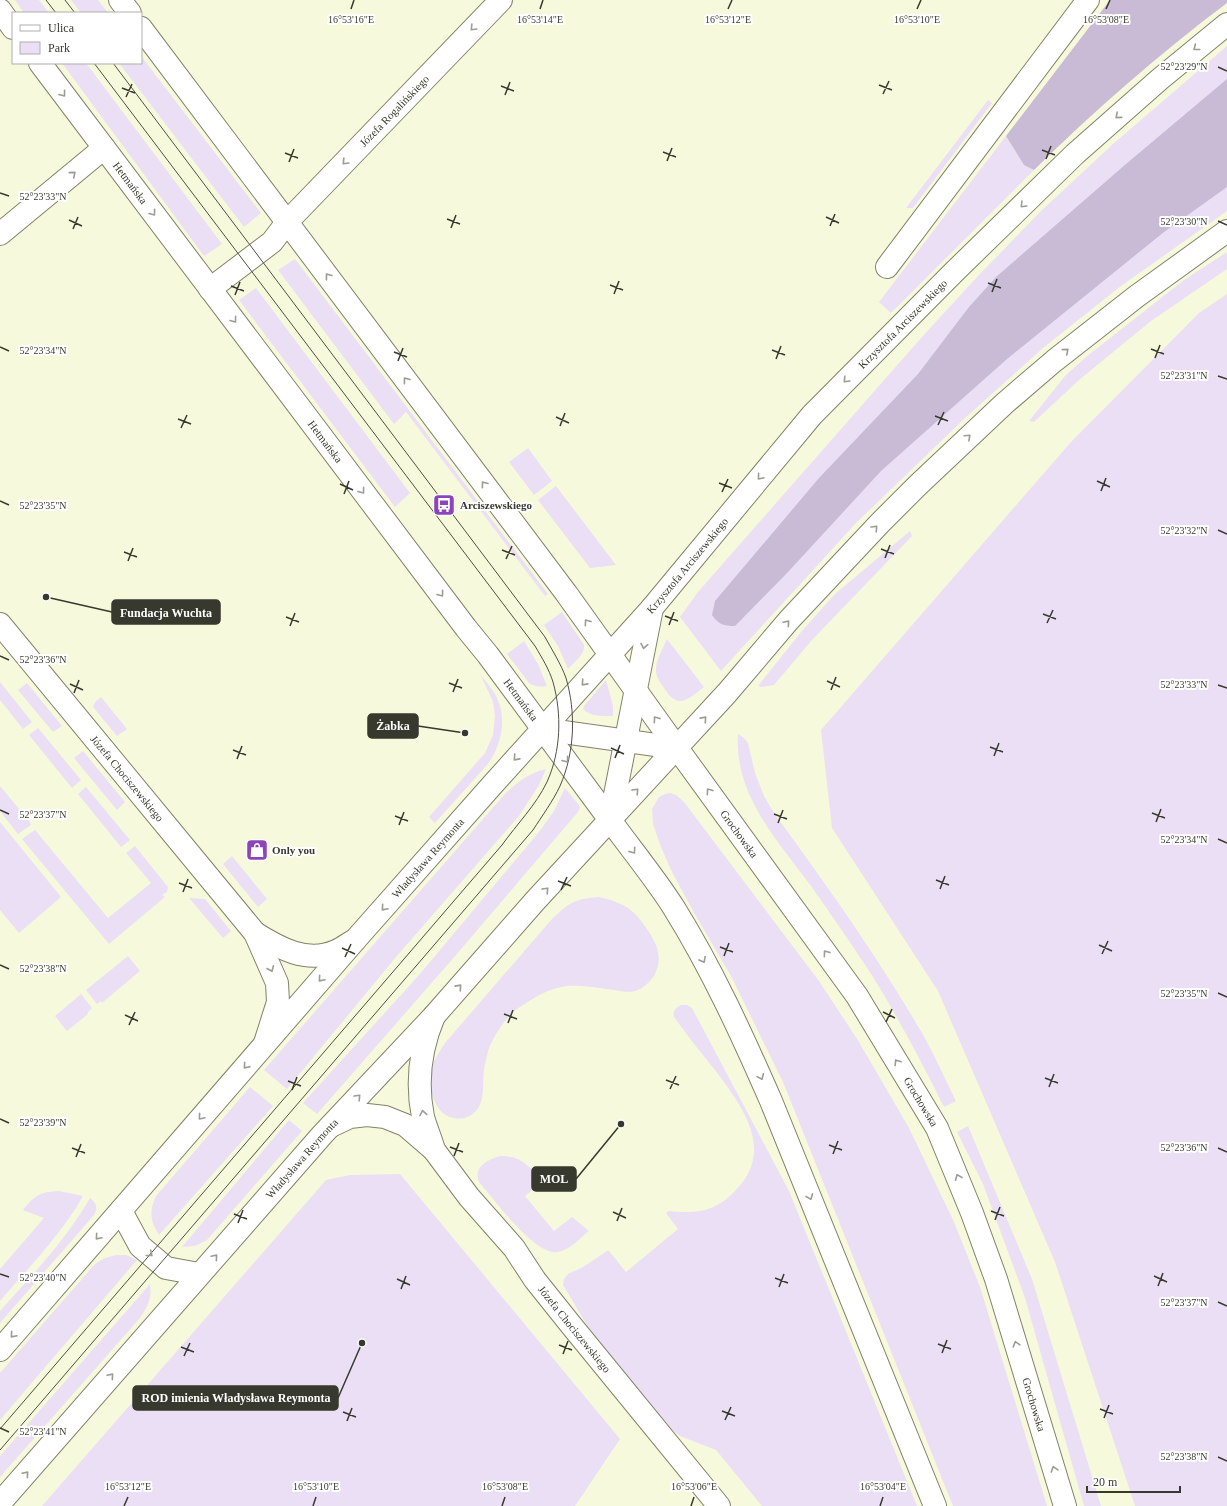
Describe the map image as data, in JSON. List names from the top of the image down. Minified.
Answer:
{"streets":{"main road":["Józefa Rogalińskiego","Hetmańska","Krzysztofa Arciszewskiego","Józefa Chociszewskiego","Grochowska","Władysława Reymonta"]},"crossings":[["Józefa Rogalińskiego","Hetmańska"],["Hetmańska","Krzysztofa Arciszewskiego"],["Hetmańska","Władysława Reymonta"],["Krzysztofa Arciszewskiego","Władysława Reymonta"],["Józefa Chociszewskiego","Władysława Reymonta"],["Grochowska","Władysława Reymonta"]],"one_way":["Józefa Rogalińskiego"],"places":{"bus stop":["Arciszewskiego"],"other":["Fundacja Wuchta","Żabka","MOL","ROD imienia Władysława Reymonta"],"shop":["Only you"]},"legend":["Ulica","Park"],"scale_bar":"20 m","coordinates":["16°53'16\"E","16°53'14\"E","16°53'12\"E","16°53'10\"E","16°53'08\"E","52°23'29\"N","52°23'33\"N","52°23'30\"N","52°23'34\"N","52°23'31\"N","52°23'35\"N","52°23'32\"N","52°23'36\"N","52°23'37\"N","52°23'38\"N","52°23'39\"N","52°23'40\"N","52°23'41\"N","16°53'06\"E","16°53'04\"E"]}
